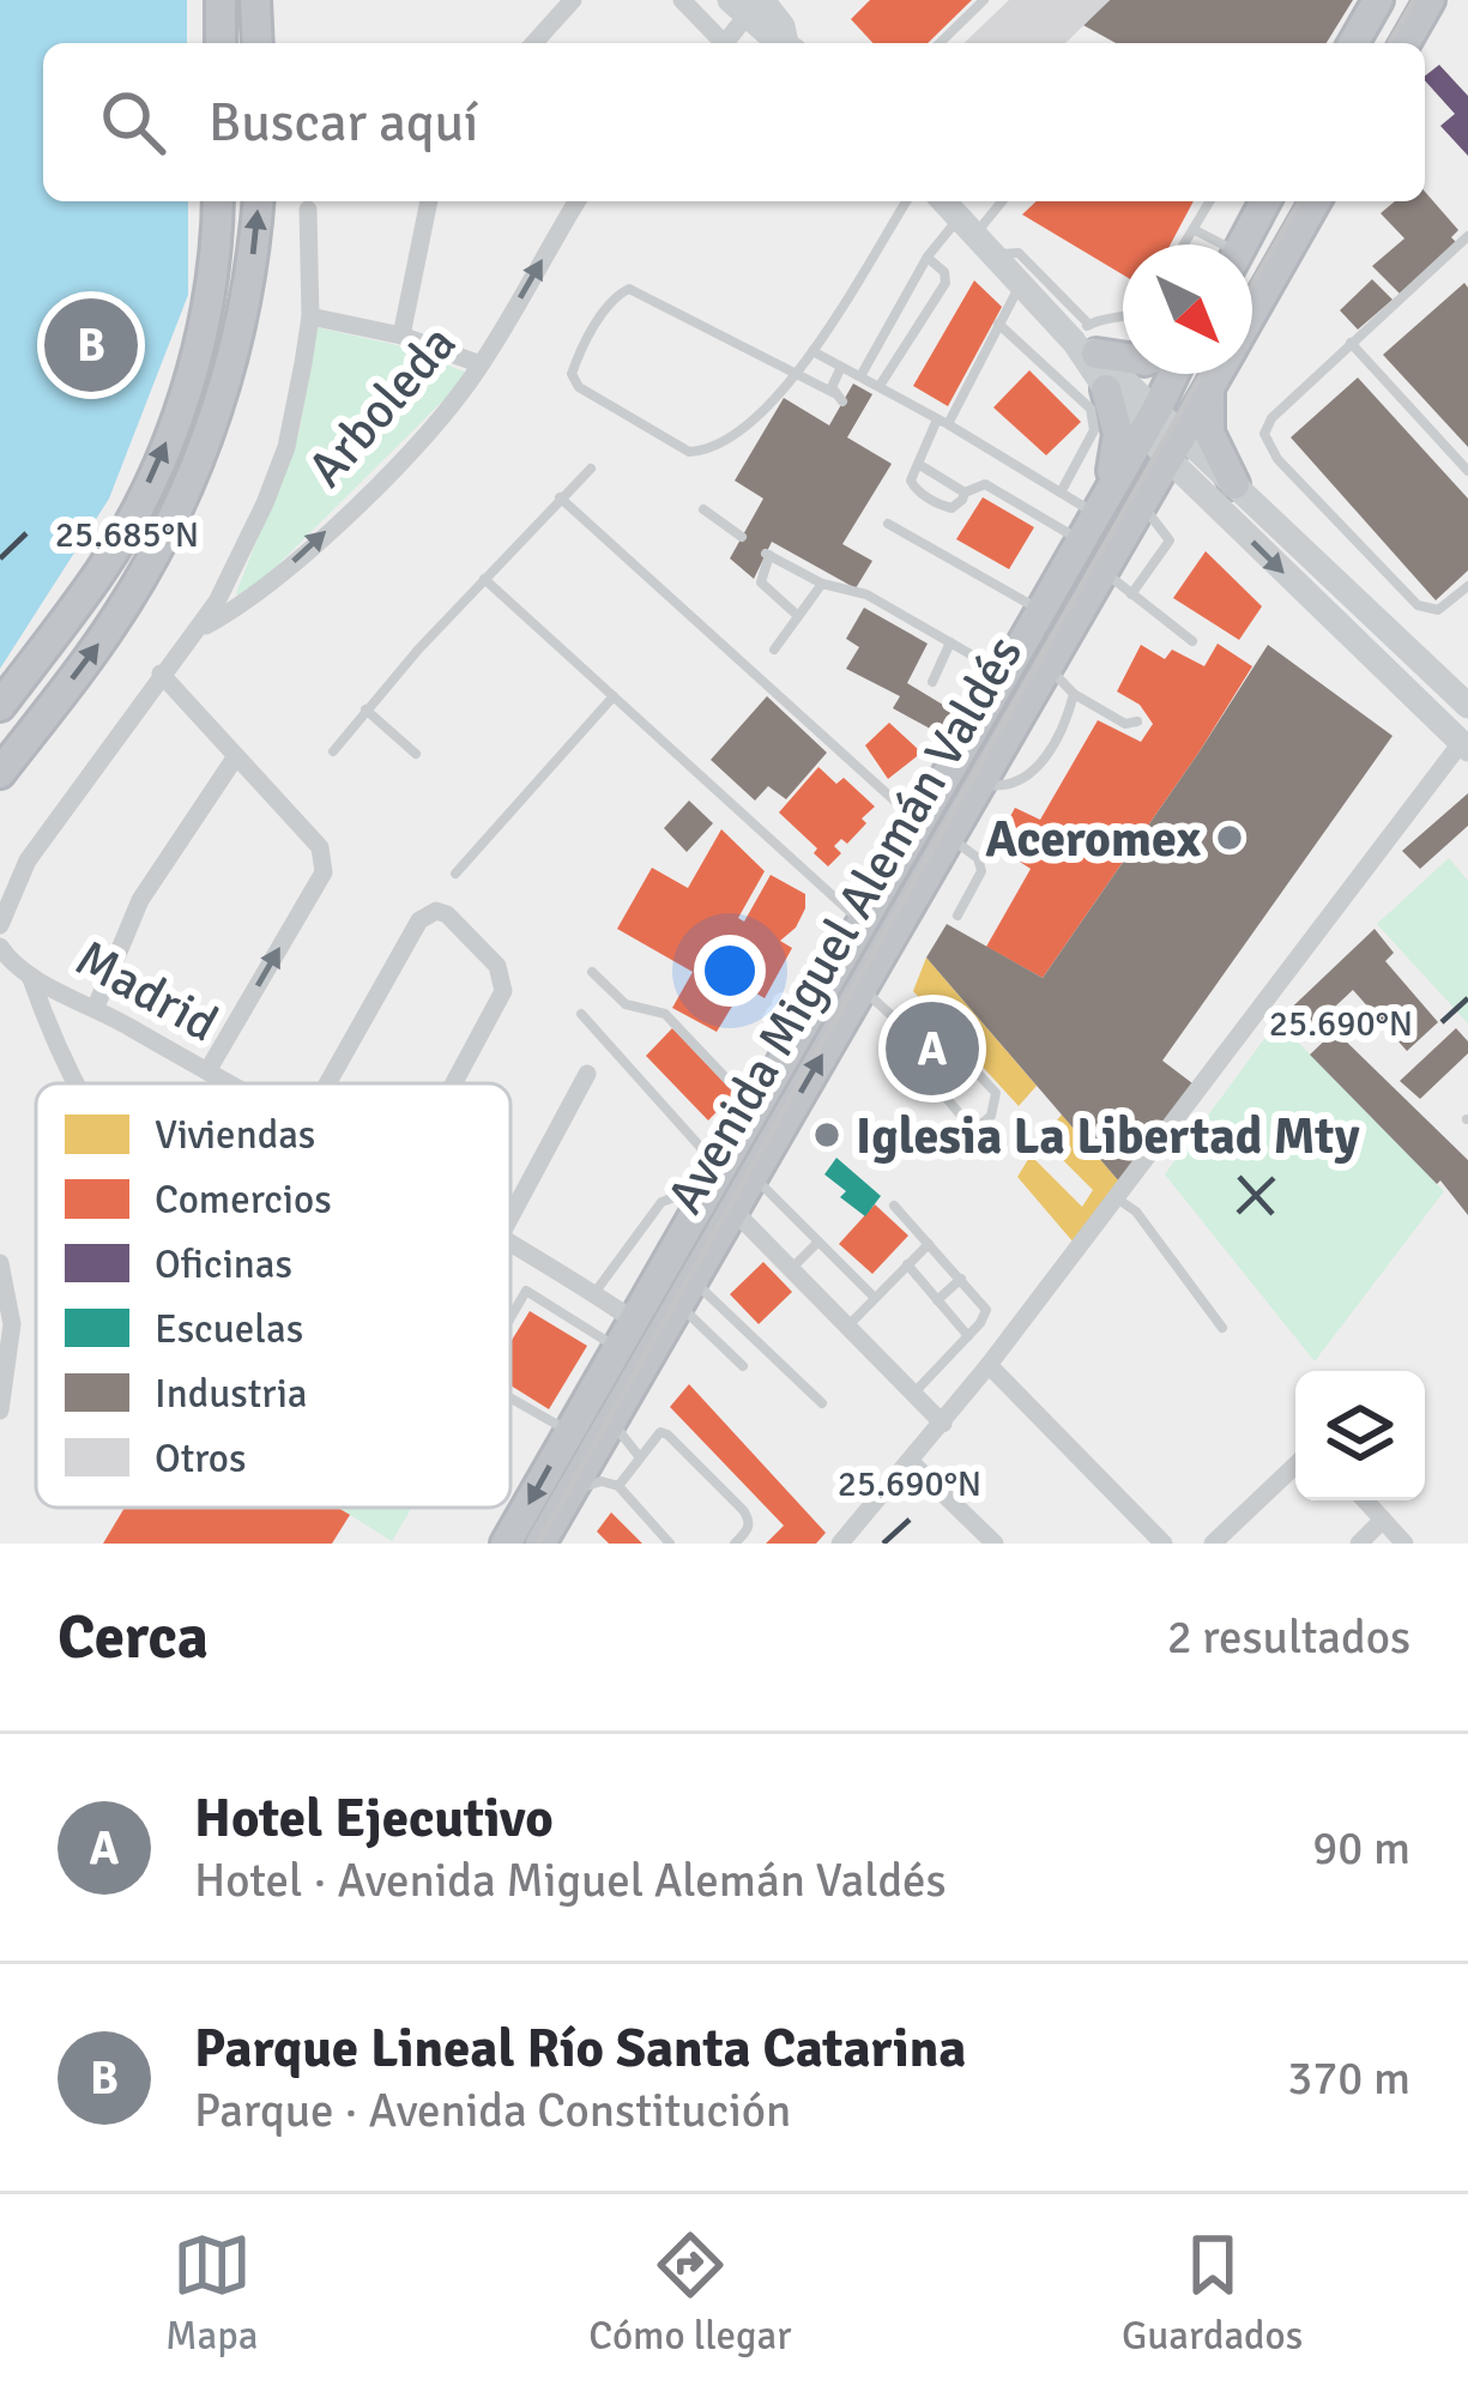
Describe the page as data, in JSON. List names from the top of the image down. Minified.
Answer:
{"streets":{"highway":["Avenida Miguel Alemán Valdés"],"street":["Arboleda","Madrid"]},"crossings":[["Avenida Miguel Alemán Valdés","Madrid"]],"places":["Aceromex","Iglesia La Libertad Mty"],"legend":["Viviendas","Comercios","Oficinas","Escuelas","Industria","Otros"],"north":"bottom right","page":{"search":"Buscar aquí","pins":["B","A"],"heading":["Cerca","2 resultados"],"list":[{"mark":"A","name":"Hotel Ejecutivo","note":"Hotel · Avenida Miguel Alemán Valdés","value":"90 m"},{"mark":"B","name":"Parque Lineal Río Santa Catarina","note":"Parque · Avenida Constitución","value":"370 m"}],"nav":["Mapa","Cómo llegar","Guardados"]},"coordinates":["25.685°N","25.690°N"]}
